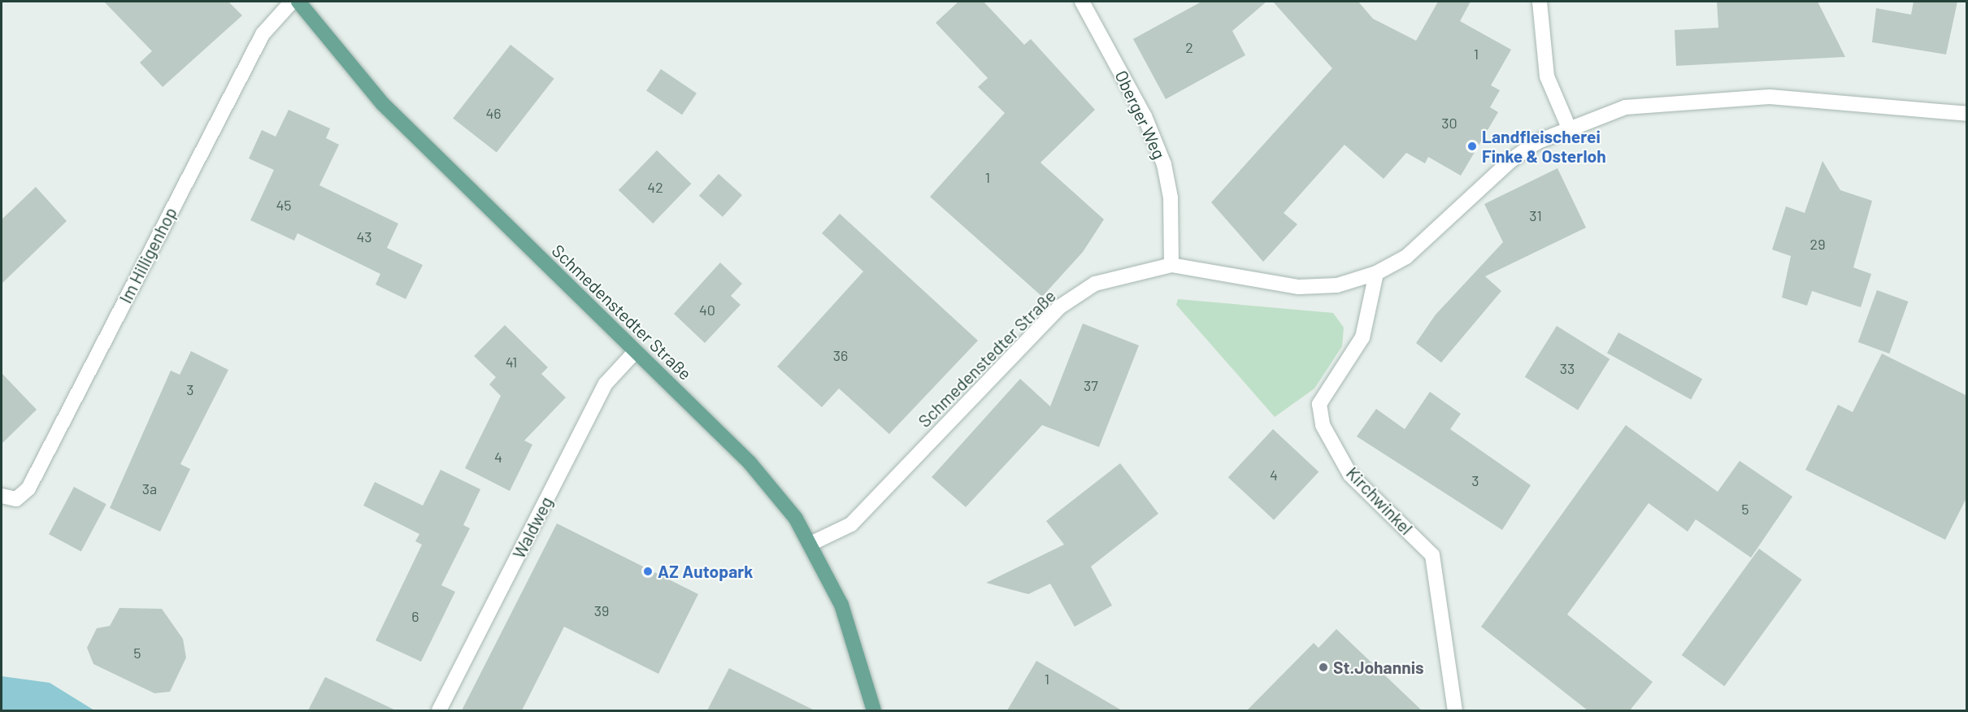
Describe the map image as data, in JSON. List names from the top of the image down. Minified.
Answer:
{"streets":{"main road":["Schmedenstedter Straße"],"street":["Oberger Weg","Im Hilligenhop","Kirchwinkel","Waldweg"]},"crossings":[["Oberger Weg","Schmedenstedter Straße"],["Schmedenstedter Straße","Kirchwinkel"],["Schmedenstedter Straße","Waldweg"]],"places":["Landfleischerei Finke & Osterloh","AZ Autopark","St.Johannis"],"house_numbers":["2","1","46","30","1","42","45","31","43","29","40","36","41","33","37","3","4","4","3","3a","5","39","6","5","1"]}
